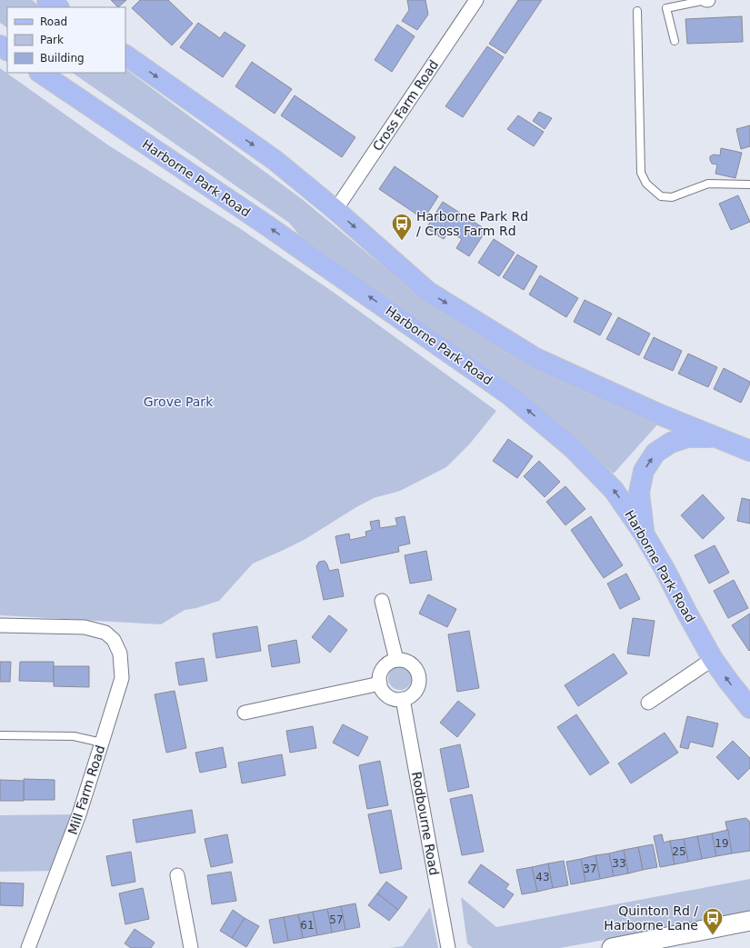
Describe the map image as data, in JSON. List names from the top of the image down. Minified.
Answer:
{"streets":{"main road":["Harborne Park Road"],"street":["Cross Farm Road","Mill Farm Road","Rodbourne Road"]},"parks":["Grove Park"],"places":{"bus stop":["Harborne Park Rd / Cross Farm Rd","Quinton Rd / Harborne Lane"]},"house_numbers":["19","25","33","37","43","57","61"],"legend":["Road","Park","Building"]}
